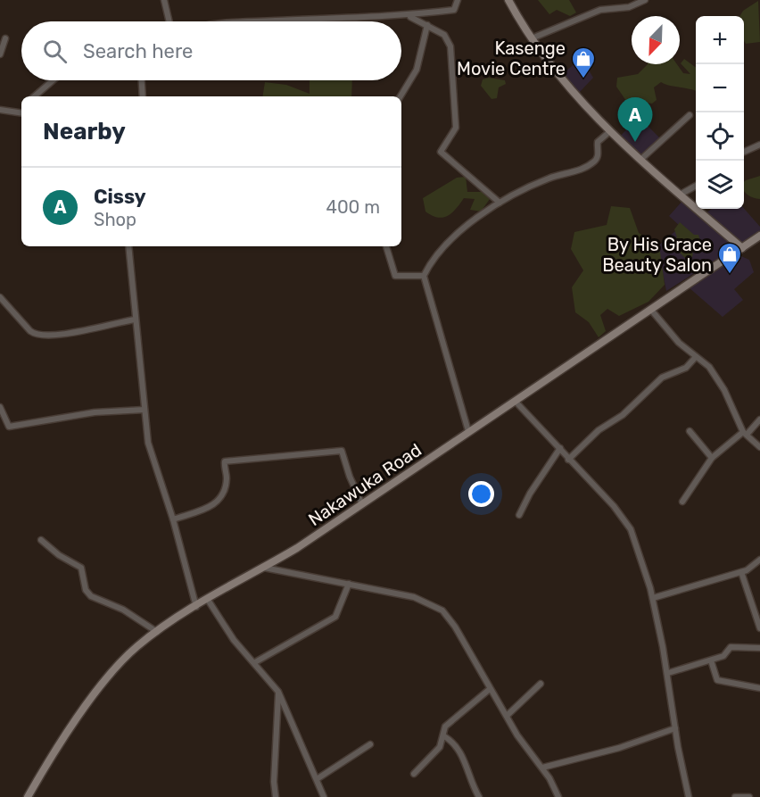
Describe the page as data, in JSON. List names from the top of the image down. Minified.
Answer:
{"streets":{"main road":["Nakawuka Road"]},"places":{"shop":["Kasenge Movie Centre","By His Grace Beauty Salon"]},"north":"bottom left","page":{"map_buttons":["+","−"],"search":"Search here","heading":"Nearby","pins":"A","list":[{"mark":"A","name":"Cissy","note":"Shop","value":"400 m"}]}}
